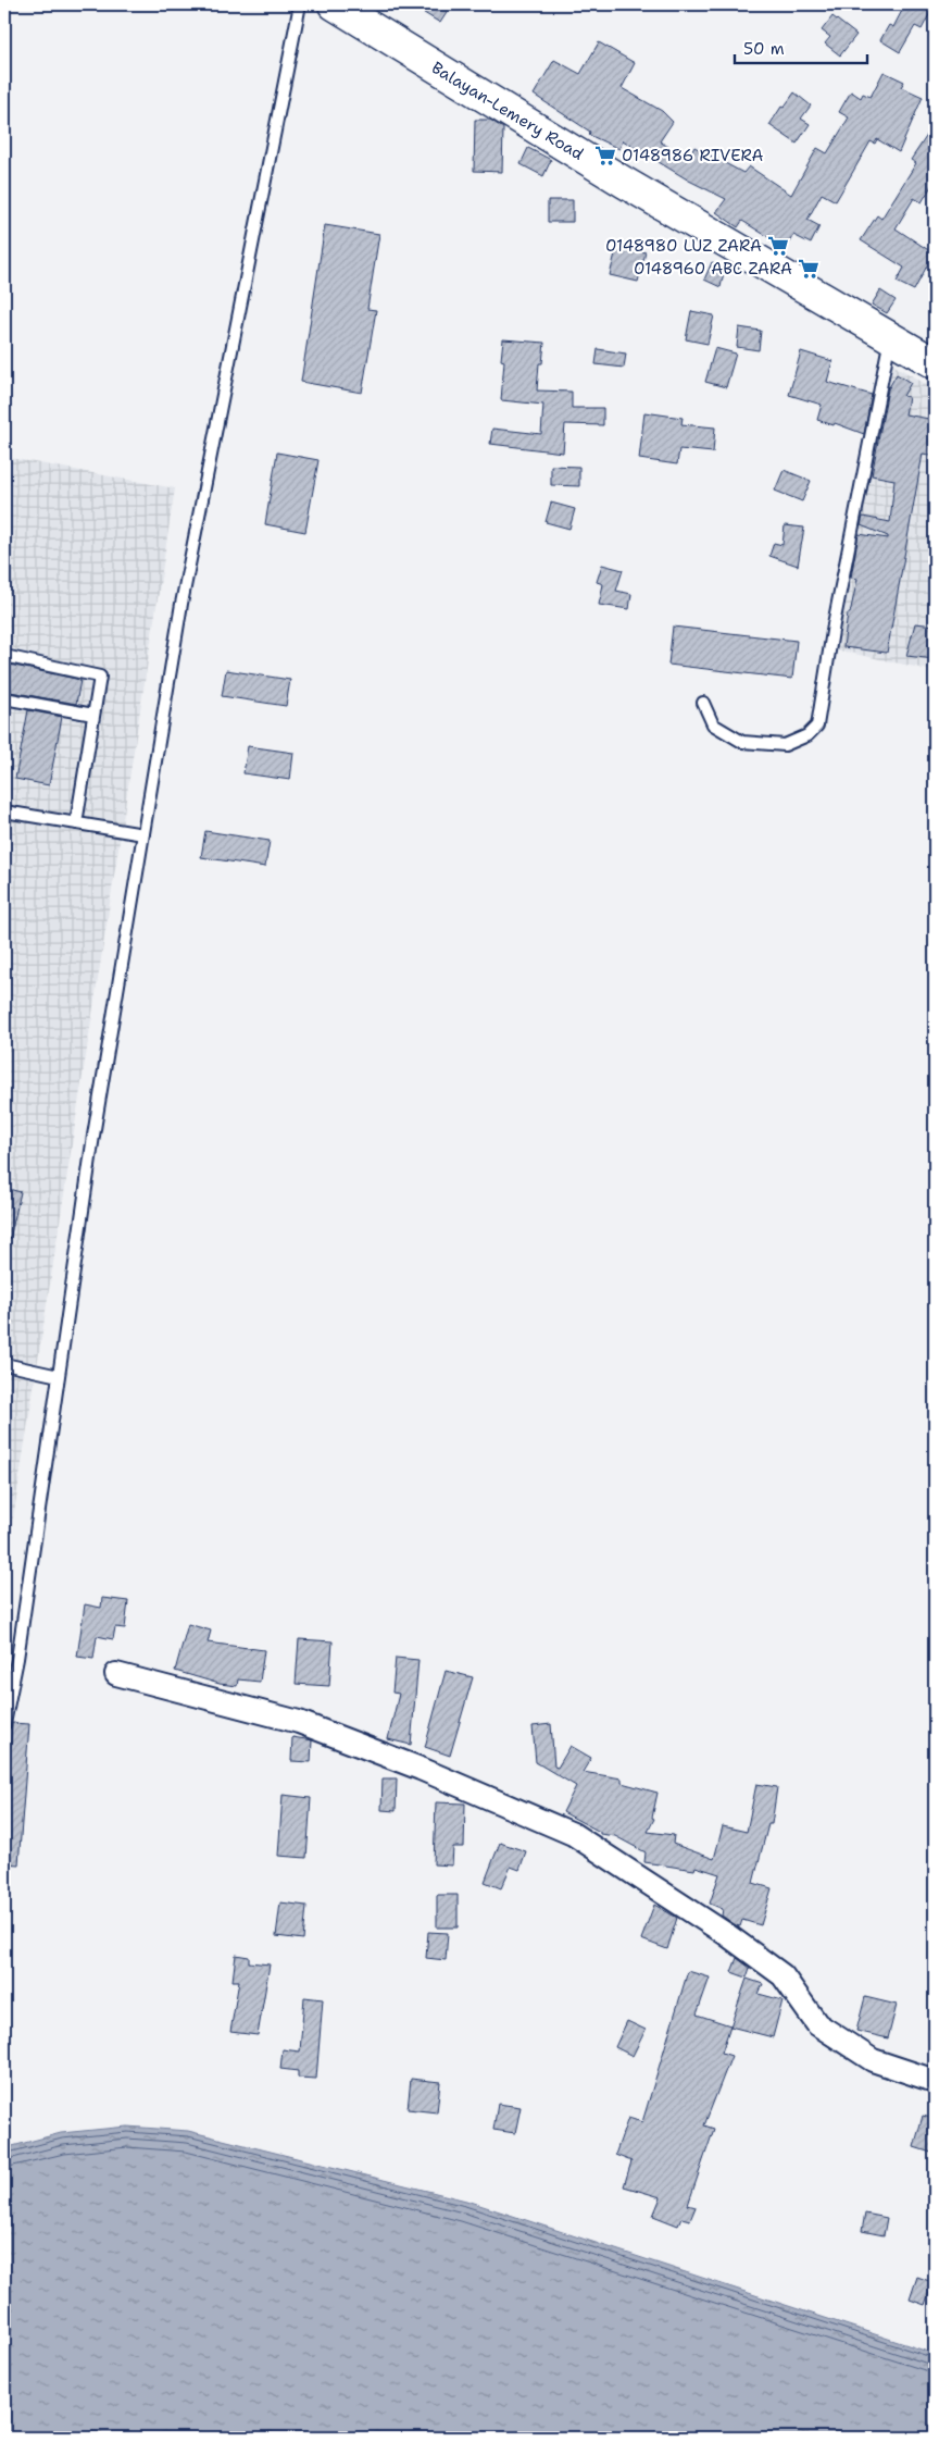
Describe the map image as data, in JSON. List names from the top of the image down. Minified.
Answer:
{"streets":{"main road":["Balayan-Lemery Road"]},"places":{"supermarket":["0148986 RIVERA","0148980 LUZ ZARA","0148960 ABC ZARA"]},"scale_bar":"50 m"}
